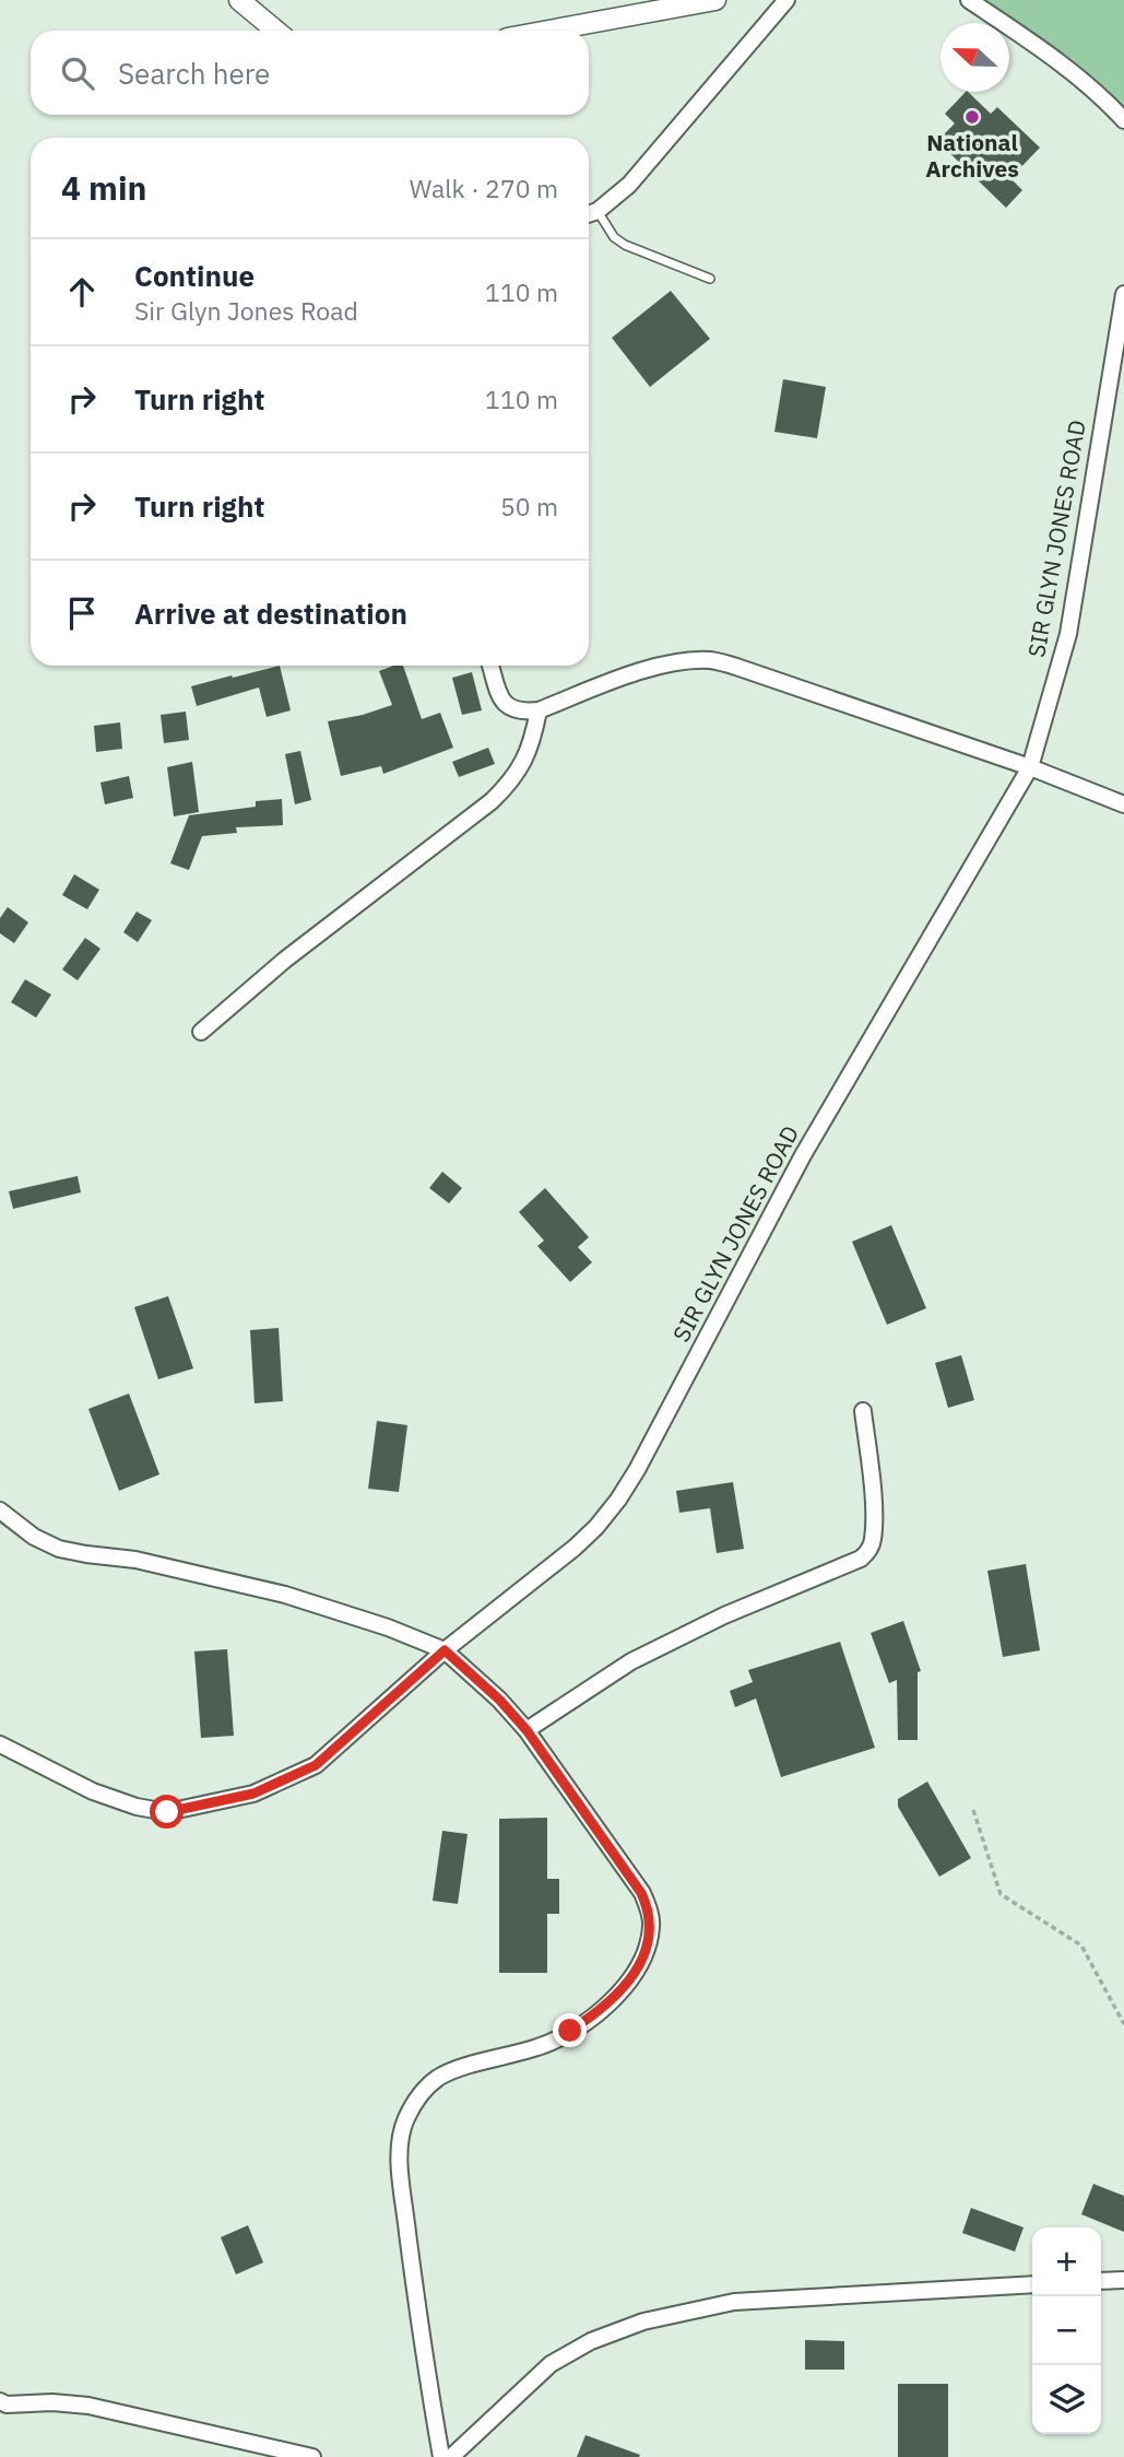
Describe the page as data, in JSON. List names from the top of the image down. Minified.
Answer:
{"streets":{"street":["SIR GLYN JONES ROAD"]},"places":["National Archives"],"north":"left","page":{"search":"Search here","heading":["4 min","Walk · 270 m"],"list":[["Continue","Sir Glyn Jones Road","110 m"],["Turn right","110 m"],["Turn right","50 m"],"Arrive at destination"],"map_buttons":["+","−"]}}
